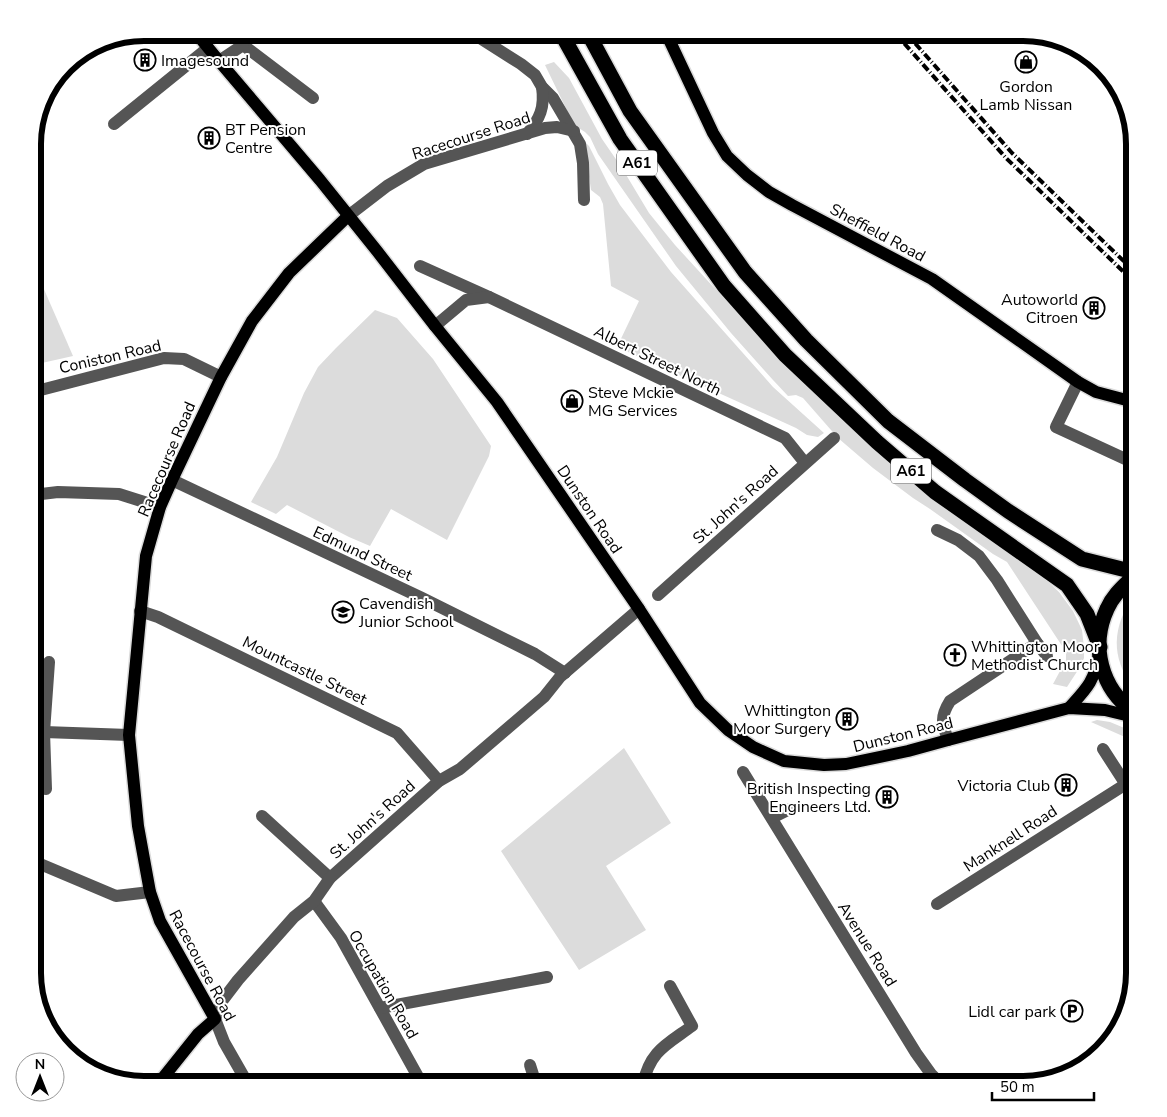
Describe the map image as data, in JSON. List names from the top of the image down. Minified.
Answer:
{"streets":{"highway":["A61"],"main road":["Racecourse Road","Sheffield Road","St. John's Road","Dunston Road"],"street":["Coniston Road","Albert Street North","Edmund Street","Mountcastle Street","Manknell Road","Avenue Road","Occupation Road"]},"crossings":[["Racecourse Road","Coniston Road"],["Racecourse Road","St. John's Road"],["Racecourse Road","Dunston Road"],["Racecourse Road","Edmund Street"],["Racecourse Road","Mountcastle Street"],["Albert Street North","St. John's Road"],["St. John's Road","Dunston Road"],["St. John's Road","Edmund Street"],["St. John's Road","Mountcastle Street"],["St. John's Road","Occupation Road"]],"places":{"building":["Imagesound","BT Pension Centre","Autoworld Citroen","Whittington Moor Surgery","Victoria Club","British Inspecting Engineers Ltd."],"shop":["Gordon Lamb Nissan","Steve Mckie MG Services"],"school or university":["Cavendish Junior School"],"church":["Whittington Moor Methodist Church"],"parking":["Lidl car park"]},"scale_bar":"50 m","north":"top"}
